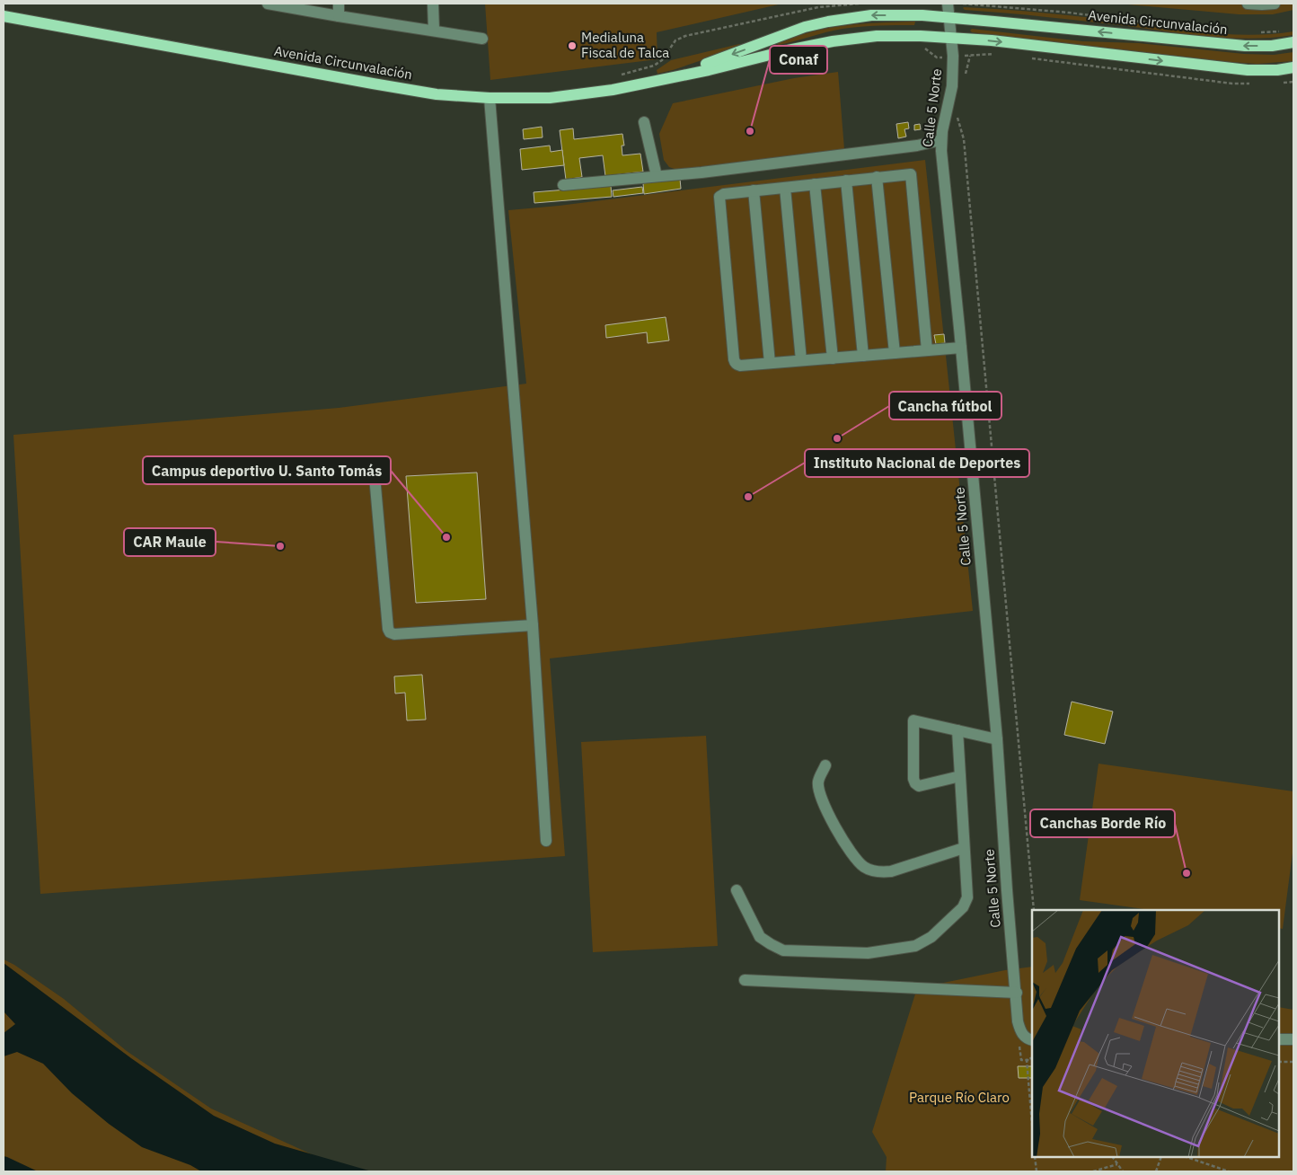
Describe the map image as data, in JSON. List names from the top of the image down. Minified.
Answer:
{"streets":{"main road":["Avenida Circunvalación"],"street":["Calle 5 Norte"]},"crossings":[["Avenida Circunvalación","Calle 5 Norte"]],"parks":["Parque Río Claro"],"places":["Medialuna Fiscal de Talca","Conaf","Cancha fútbol","Instituto Nacional de Deportes","Campus deportivo U. Santo Tomás","CAR Maule","Canchas Borde Río"]}
